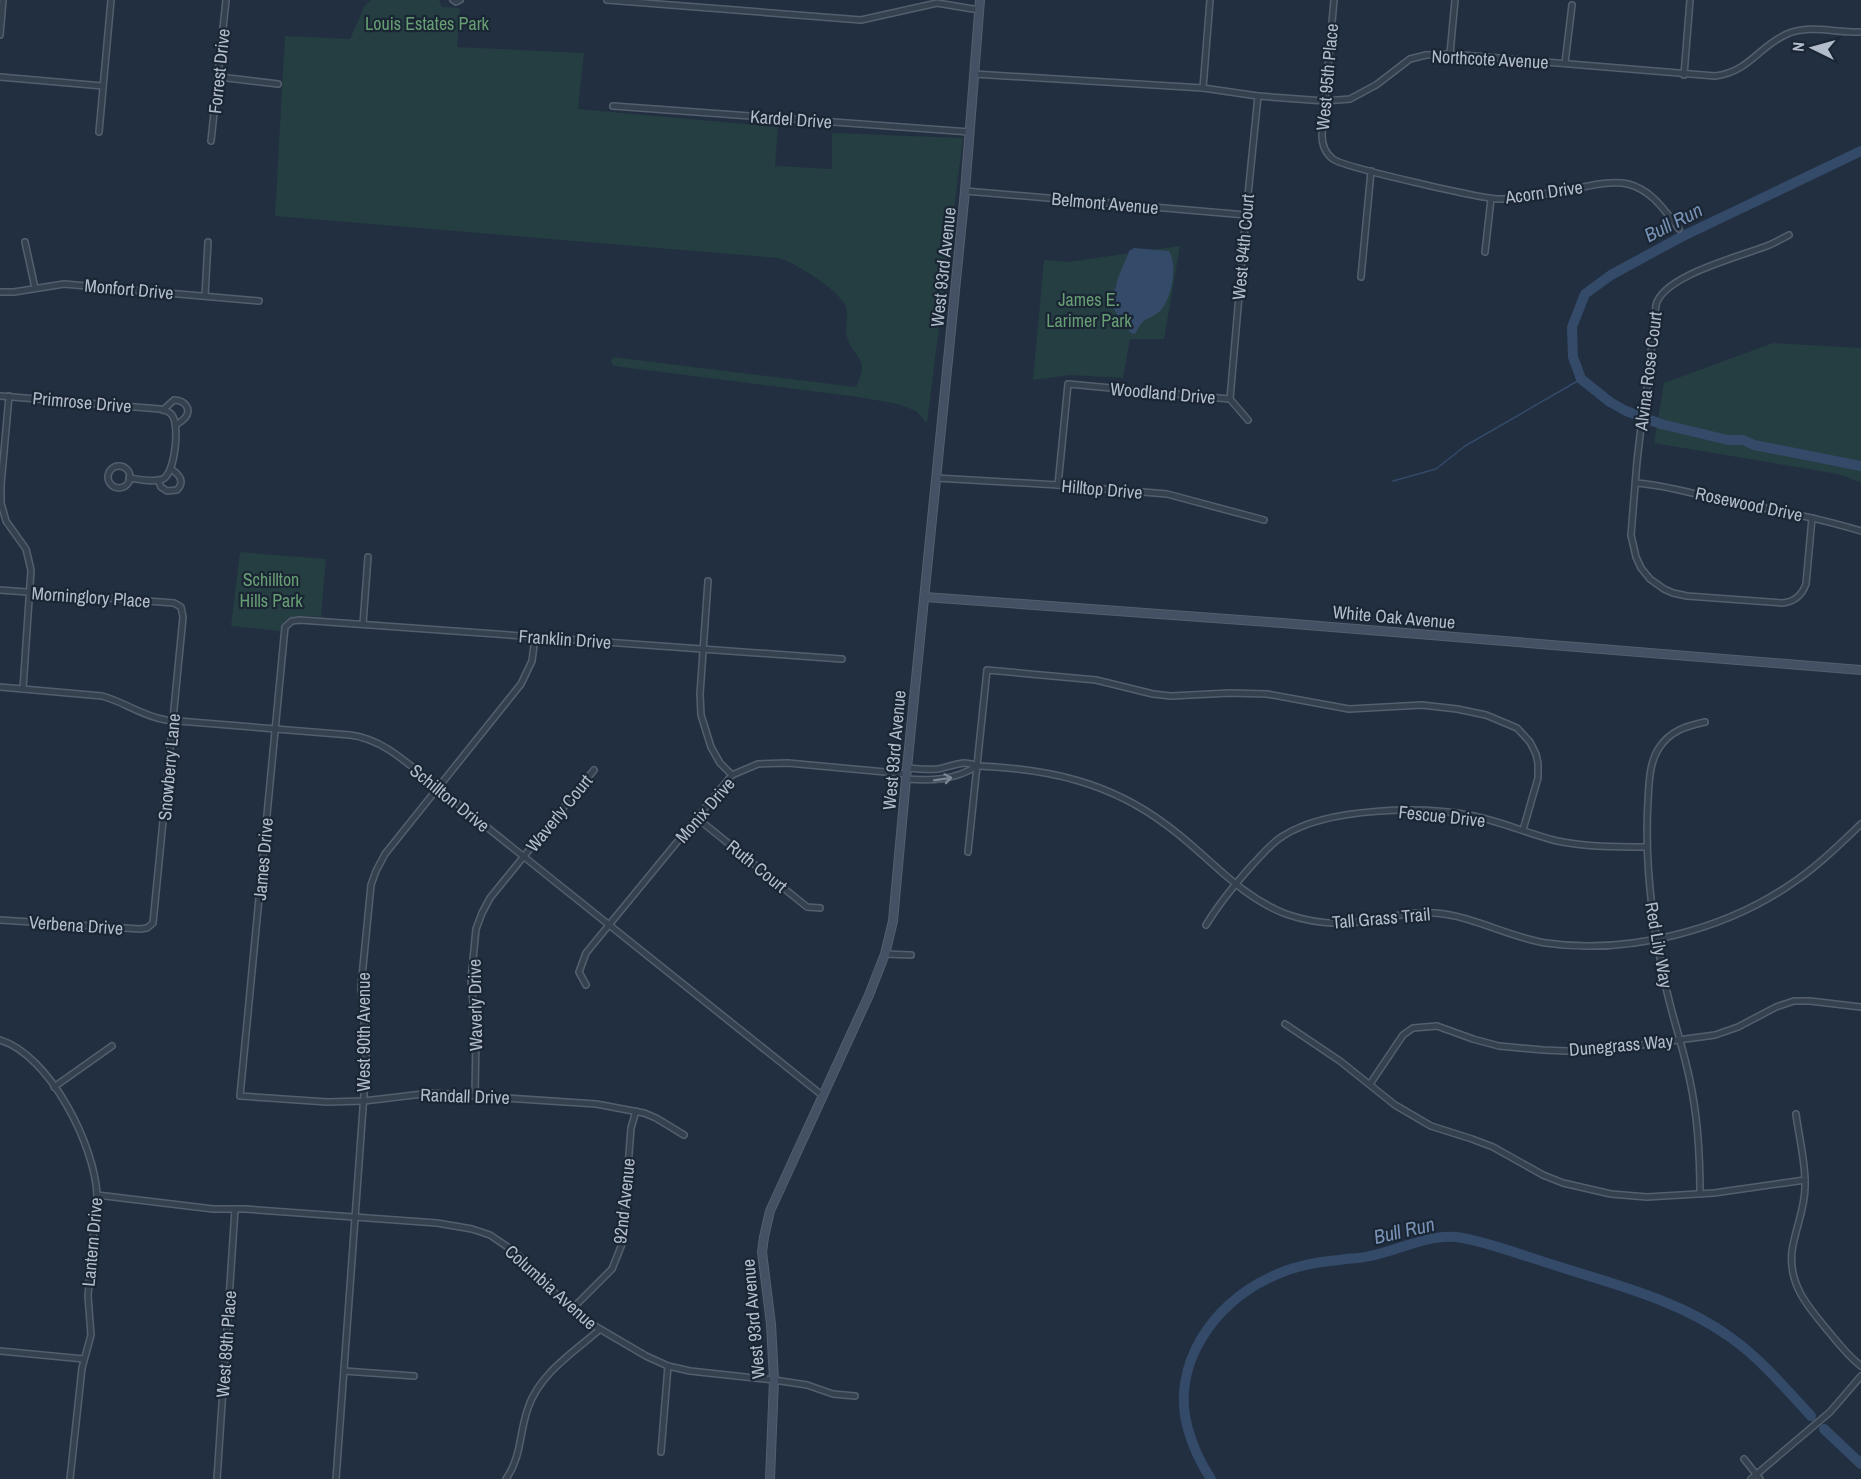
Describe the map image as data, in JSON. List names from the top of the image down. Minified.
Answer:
{"streets":{"street":["Northcote Avenue","Forrest Drive","West 95th Place","Kardel Drive","Acorn Drive","Belmont Avenue","West 94th Court","West 93rd Avenue","Monfort Drive","Alvina Rose Court","Woodland Drive","Primrose Drive","Hilltop Drive","Rosewood Drive","Morninglory Place","White Oak Avenue","Franklin Drive","Snowberry Lane","Schillton Drive","Monix Drive","Waverly Court","Fescue Drive","James Drive","Ruth Court","Tall Grass Trail","Verbena Drive","Red Lily Way","Waverly Drive","West 90th Avenue","Dunegrass Way","Randall Drive","92nd Avenue","Lantern Drive","Columbia Avenue","West 89th Place"]},"crossings":[["Northcote Avenue","West 95th Place"],["Northcote Avenue","West 94th Court"],["Northcote Avenue","West 93rd Avenue"],["West 95th Place","Acorn Drive"],["Kardel Drive","West 93rd Avenue"],["Belmont Avenue","West 94th Court"],["Belmont Avenue","West 93rd Avenue"],["West 94th Court","Woodland Drive"],["West 93rd Avenue","Hilltop Drive"],["West 93rd Avenue","White Oak Avenue"],["West 93rd Avenue","Schillton Drive"],["West 93rd Avenue","Monix Drive"],["West 93rd Avenue","Tall Grass Trail"],["West 93rd Avenue","Columbia Avenue"],["Alvina Rose Court","Rosewood Drive"],["Woodland Drive","Hilltop Drive"],["Morninglory Place","Snowberry Lane"],["Franklin Drive","James Drive"],["Franklin Drive","West 90th Avenue"],["Snowberry Lane","Schillton Drive"],["Snowberry Lane","Verbena Drive"],["Schillton Drive","Monix Drive"],["Schillton Drive","Waverly Court"],["Schillton Drive","James Drive"],["Schillton Drive","Waverly Drive"],["Schillton Drive","West 90th Avenue"],["Monix Drive","Ruth Court"],["Monix Drive","Tall Grass Trail"],["Waverly Court","Waverly Drive"],["Fescue Drive","Tall Grass Trail"],["Fescue Drive","Red Lily Way"],["James Drive","Randall Drive"],["Tall Grass Trail","Red Lily Way"],["Red Lily Way","Dunegrass Way"],["Waverly Drive","Randall Drive"],["West 90th Avenue","Randall Drive"],["West 90th Avenue","Columbia Avenue"],["Randall Drive","92nd Avenue"],["92nd Avenue","Columbia Avenue"],["Lantern Drive","Columbia Avenue"],["Columbia Avenue","West 89th Place"]],"water":["Bull Run"],"parks":["Louis Estates Park","James E. Larimer Park","Schillton Hills Park"],"north":"left"}
